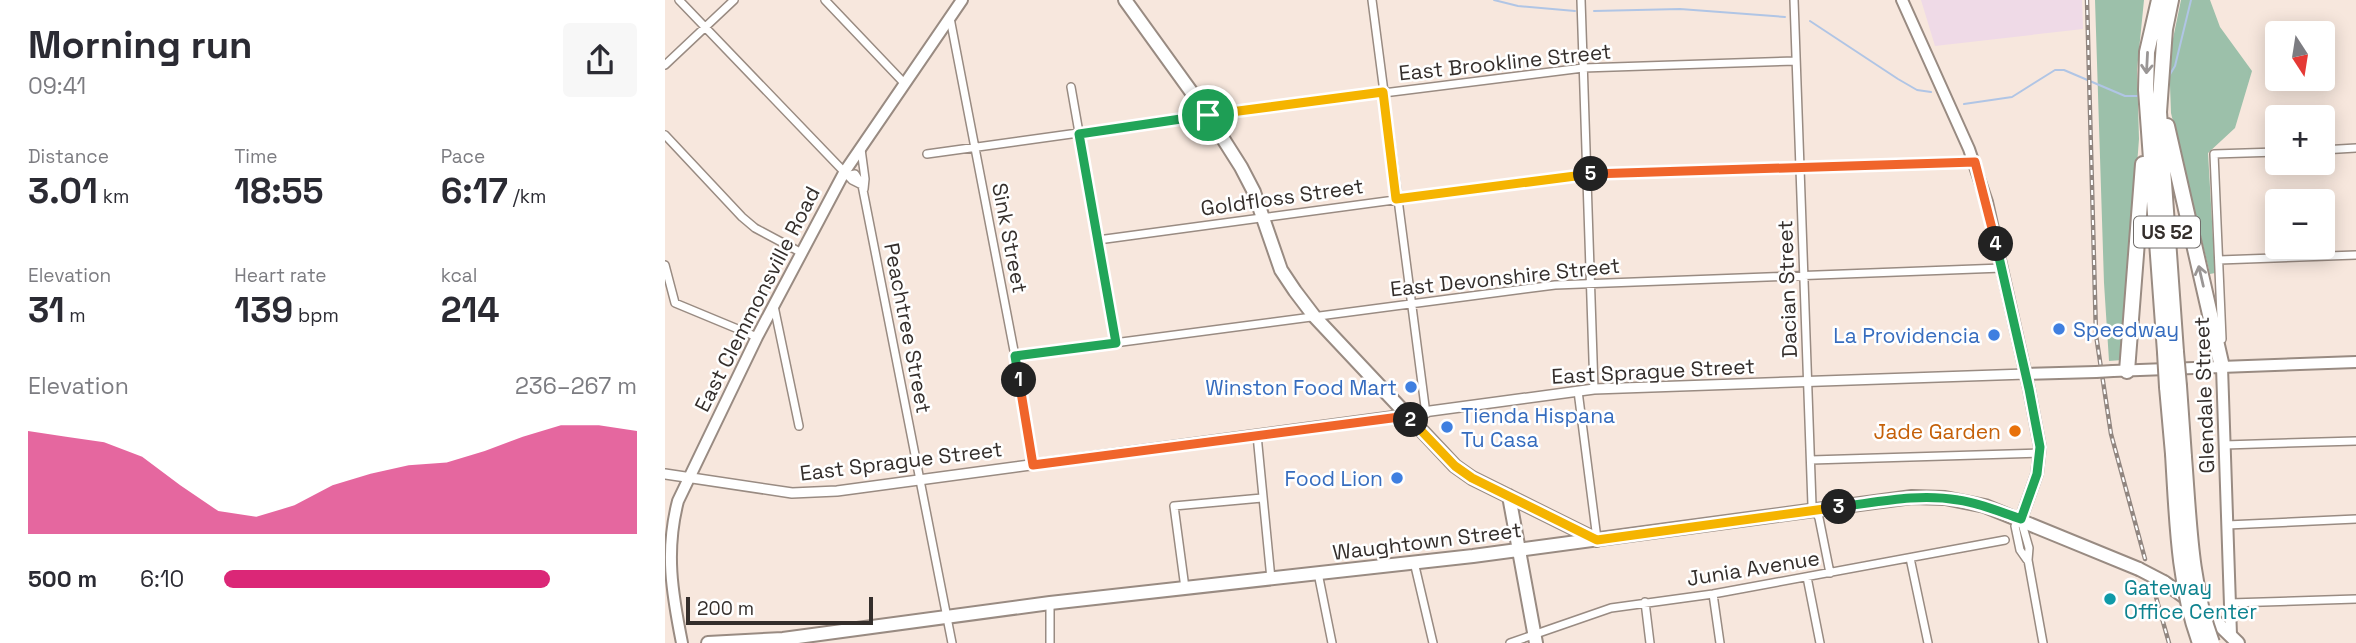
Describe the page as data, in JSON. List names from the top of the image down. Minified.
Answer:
{"streets":{"highway":["US 52"],"main road":["East Clemmonsville Road","East Sprague Street","Glendale Street","Waughtown Street"],"street":["East Brookline Street","Goldfloss Street","Sink Street","East Devonshire Street","Dacian Street","Peachtree Street","Junia Avenue"]},"crossings":[["East Brookline Street","Sink Street"],["East Brookline Street","Dacian Street"],["Goldfloss Street","Dacian Street"],["Sink Street","East Devonshire Street"],["Sink Street","East Clemmonsville Road"],["Sink Street","East Sprague Street"],["East Devonshire Street","Dacian Street"],["Dacian Street","East Sprague Street"],["Dacian Street","Waughtown Street"],["Dacian Street","Junia Avenue"],["East Clemmonsville Road","Peachtree Street"],["East Clemmonsville Road","East Sprague Street"],["Peachtree Street","East Sprague Street"],["Peachtree Street","Waughtown Street"],["East Sprague Street","Glendale Street"],["Glendale Street","Waughtown Street"]],"places":["Speedway","La Providencia","Winston Food Mart","Tienda Hispana Tu Casa","Jade Garden","Food Lion","Gateway Office Center"],"scale_bar":"200 m","north":"bottom","page":{"heading":["Morning run","09:41"],"map_buttons":["+","−"],"stats":[["Distance","3.01 km"],["Time","18:55"],["Pace","6:17 /km"],["Elevation","31 m"],["Heart rate","139 bpm"],["kcal","214"]],"pins":["5","4","1","2","3"],"chart":["Elevation","236–267 m"],"list":[{"name":"500 m","note":"6:10"}],"scale":"200 m"}}
